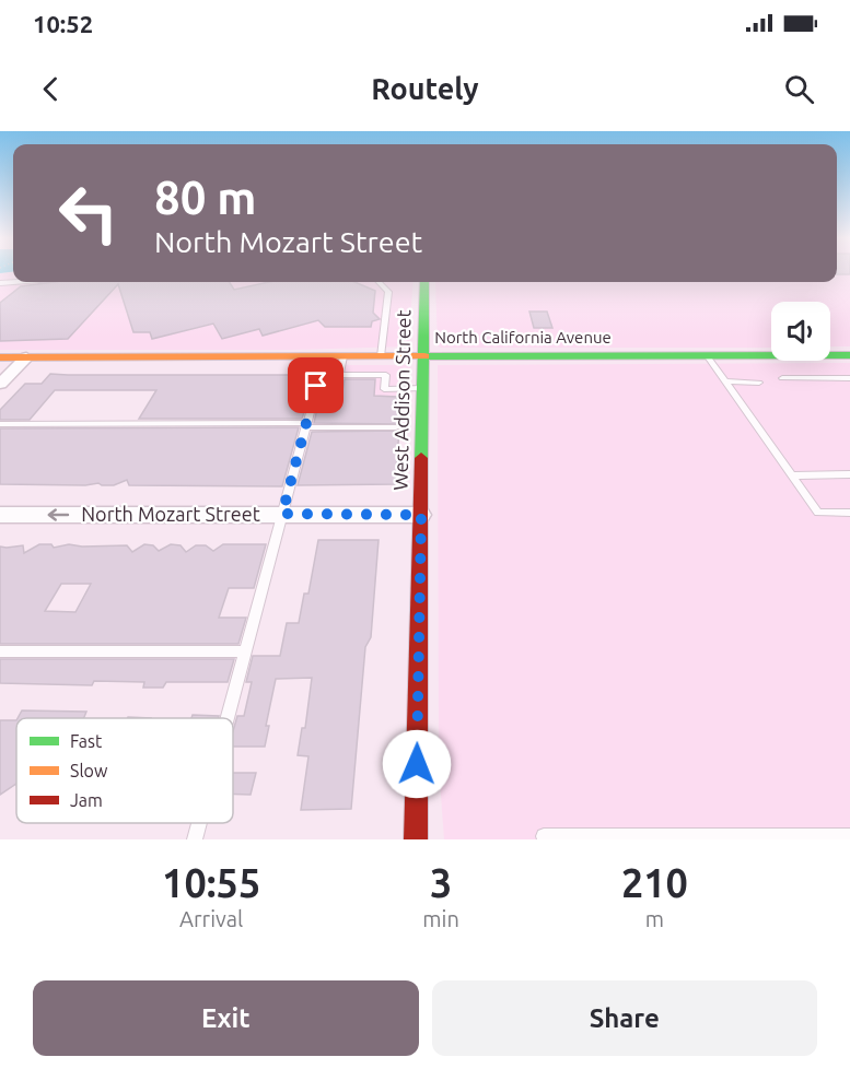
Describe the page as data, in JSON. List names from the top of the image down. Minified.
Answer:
{"streets":{"street":["North California Avenue","West Addison Street","North Mozart Street"]},"crossings":[["North California Avenue","West Addison Street"],["West Addison Street","North Mozart Street"]],"one_way":["North Mozart Street"],"legend":["Fast","Slow","Jam"],"page":{"status":"10:52","header":"Routely","turn":["80 m","North Mozart Street"],"eta":["10:55","Arrival","3","min","210","m"],"buttons":["Exit","Share"]}}
